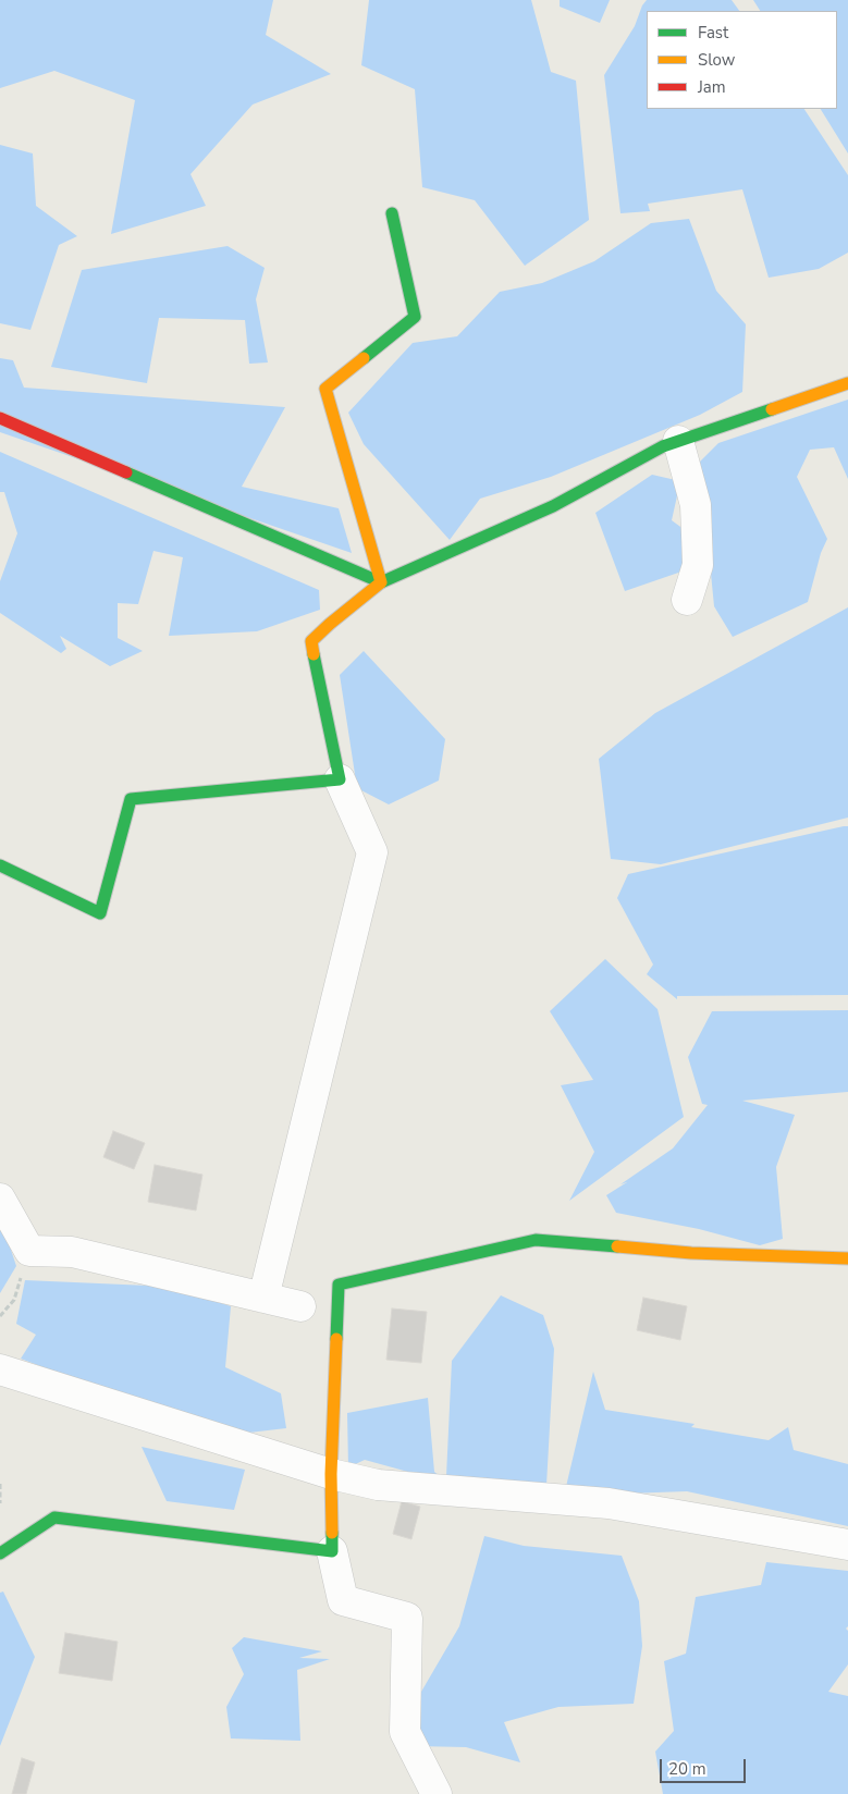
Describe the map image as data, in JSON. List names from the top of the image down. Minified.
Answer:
{"legend":["Fast","Slow","Jam"],"scale_bar":"20 m"}
